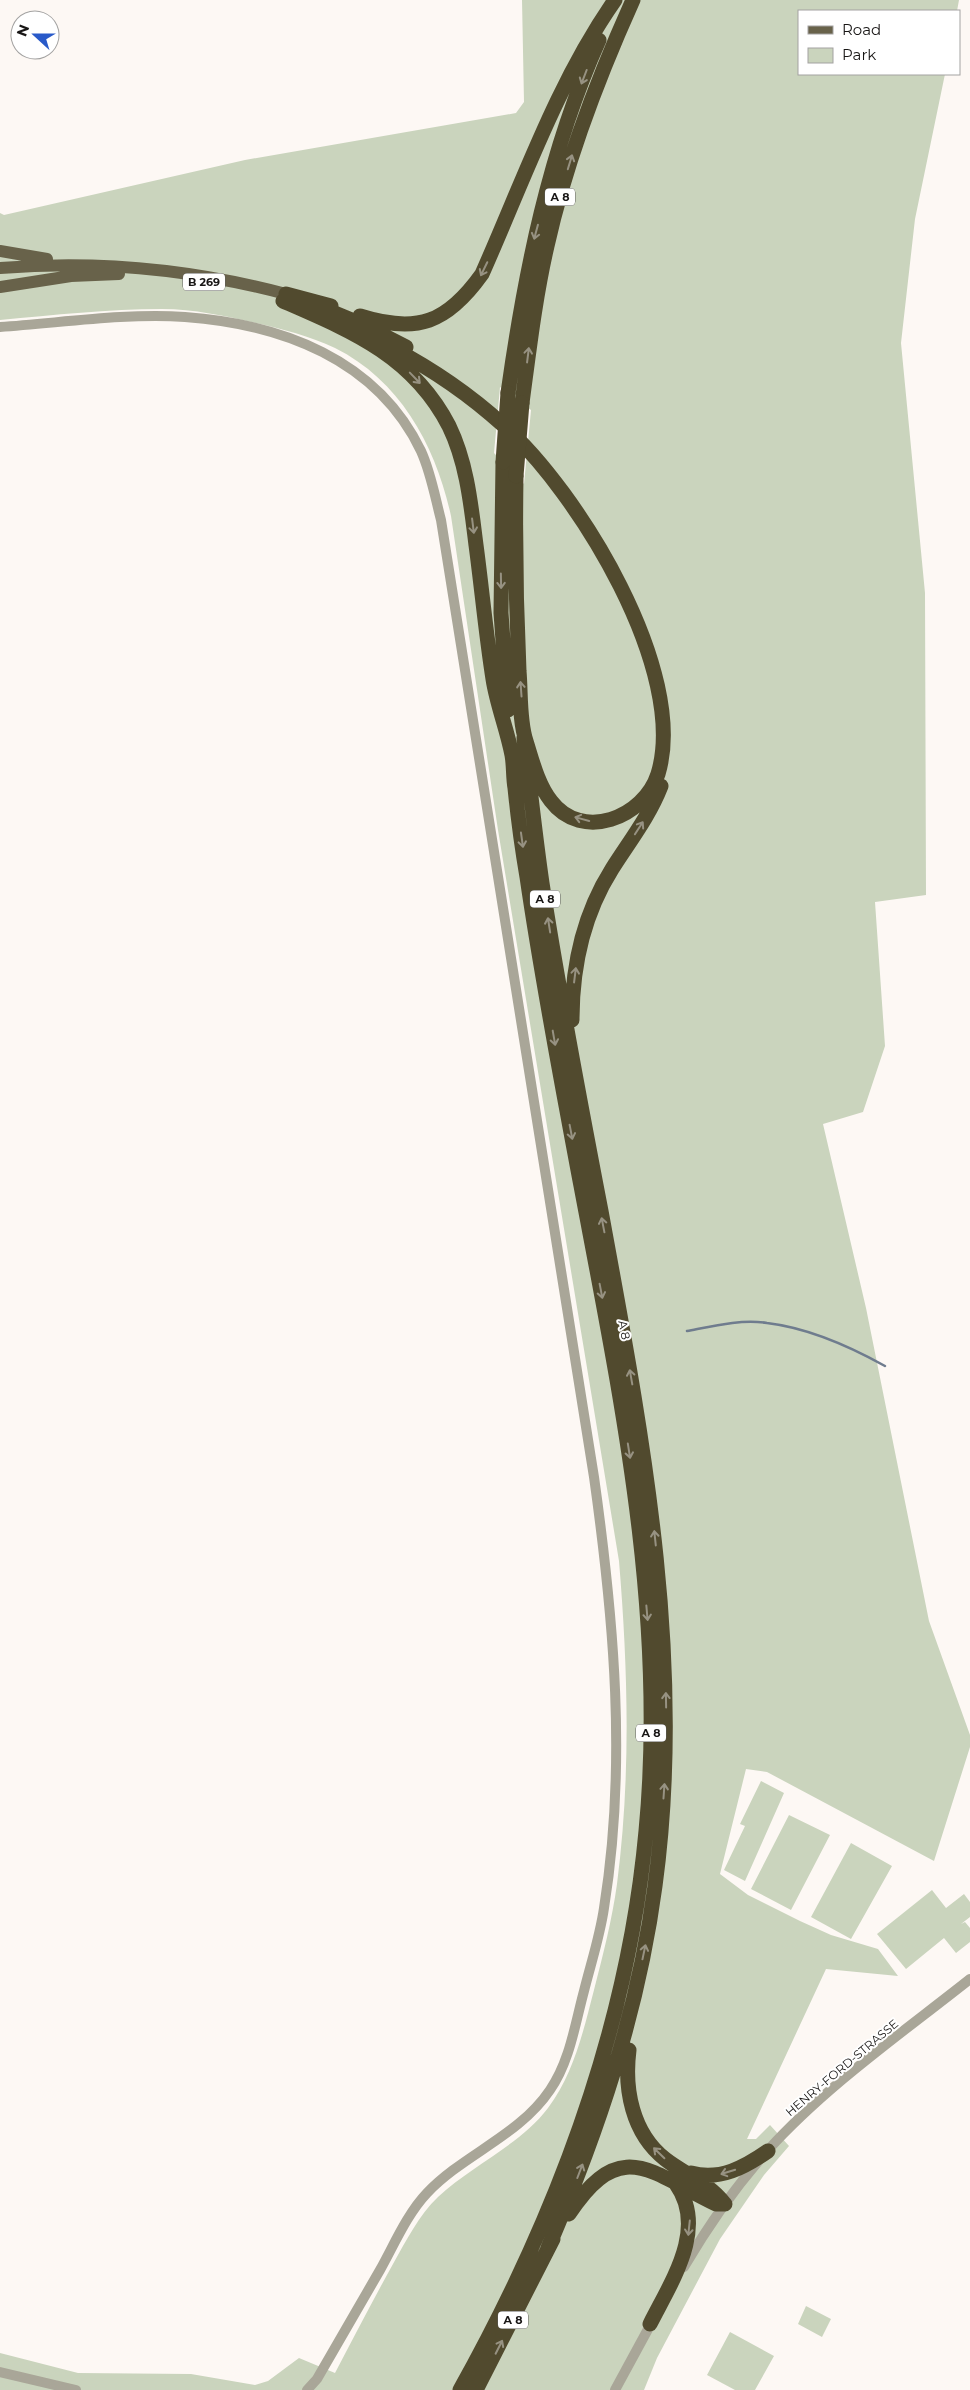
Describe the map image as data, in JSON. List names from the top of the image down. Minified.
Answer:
{"streets":{"highway":["A 8"],"main road":["B 269"],"street":["HENRY-FORD-STRASSE"]},"legend":["Road","Park"],"north":"left"}
